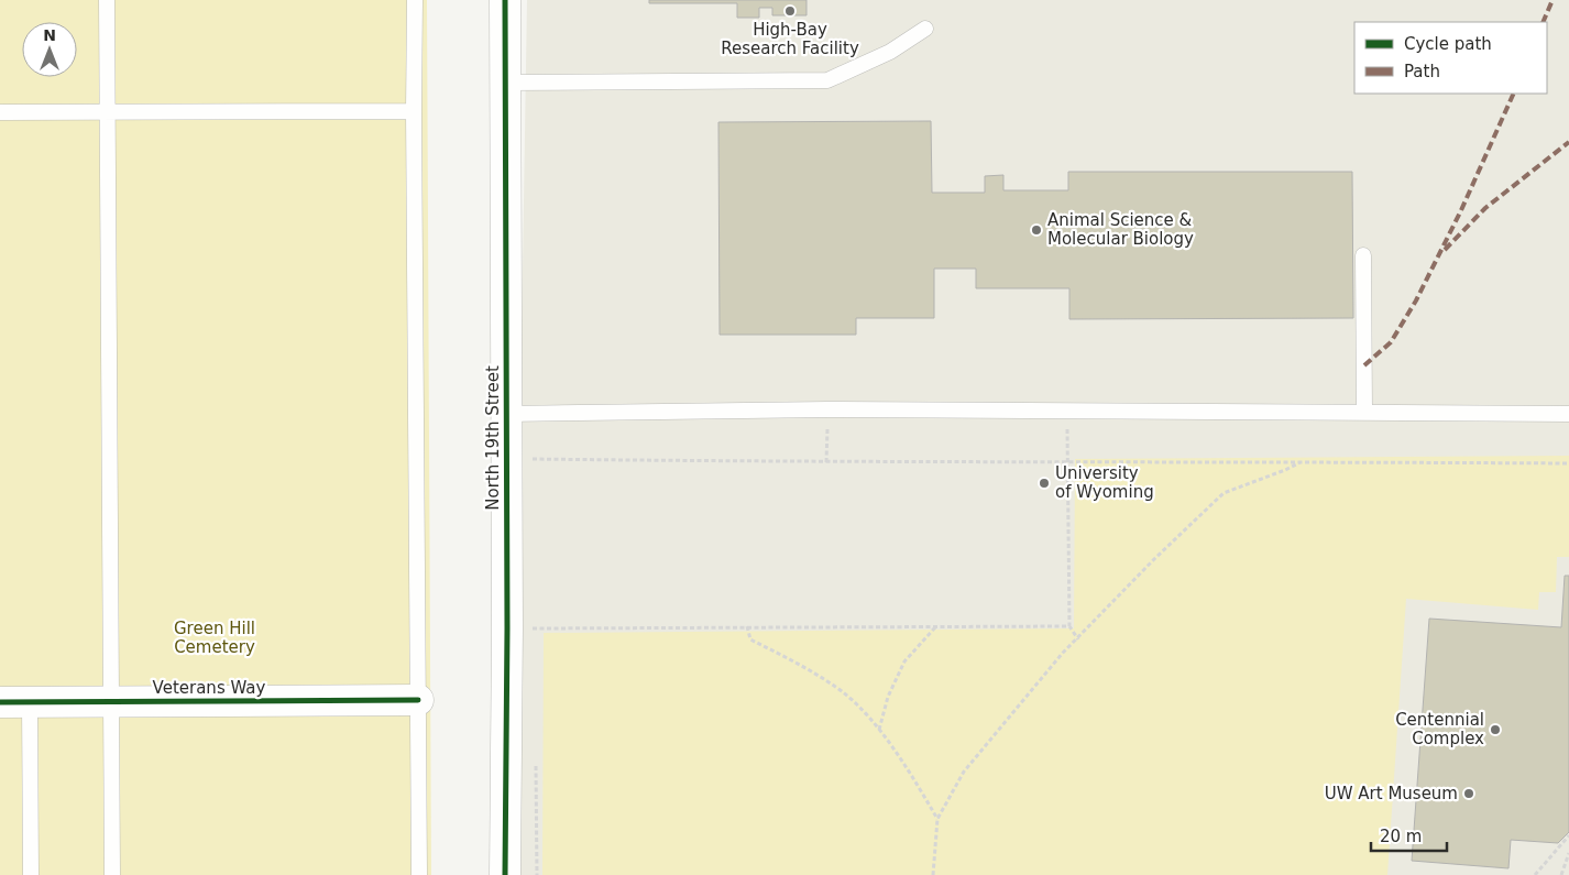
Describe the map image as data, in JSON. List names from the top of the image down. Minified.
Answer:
{"streets":{"street":["North 19th Street","Veterans Way"]},"parks":["Green Hill Cemetery"],"places":["High-Bay Research Facility","Animal Science & Molecular Biology","University of Wyoming","Centennial Complex","UW Art Museum"],"legend":["Cycle path","Path"],"scale_bar":"20 m","north":"top"}
